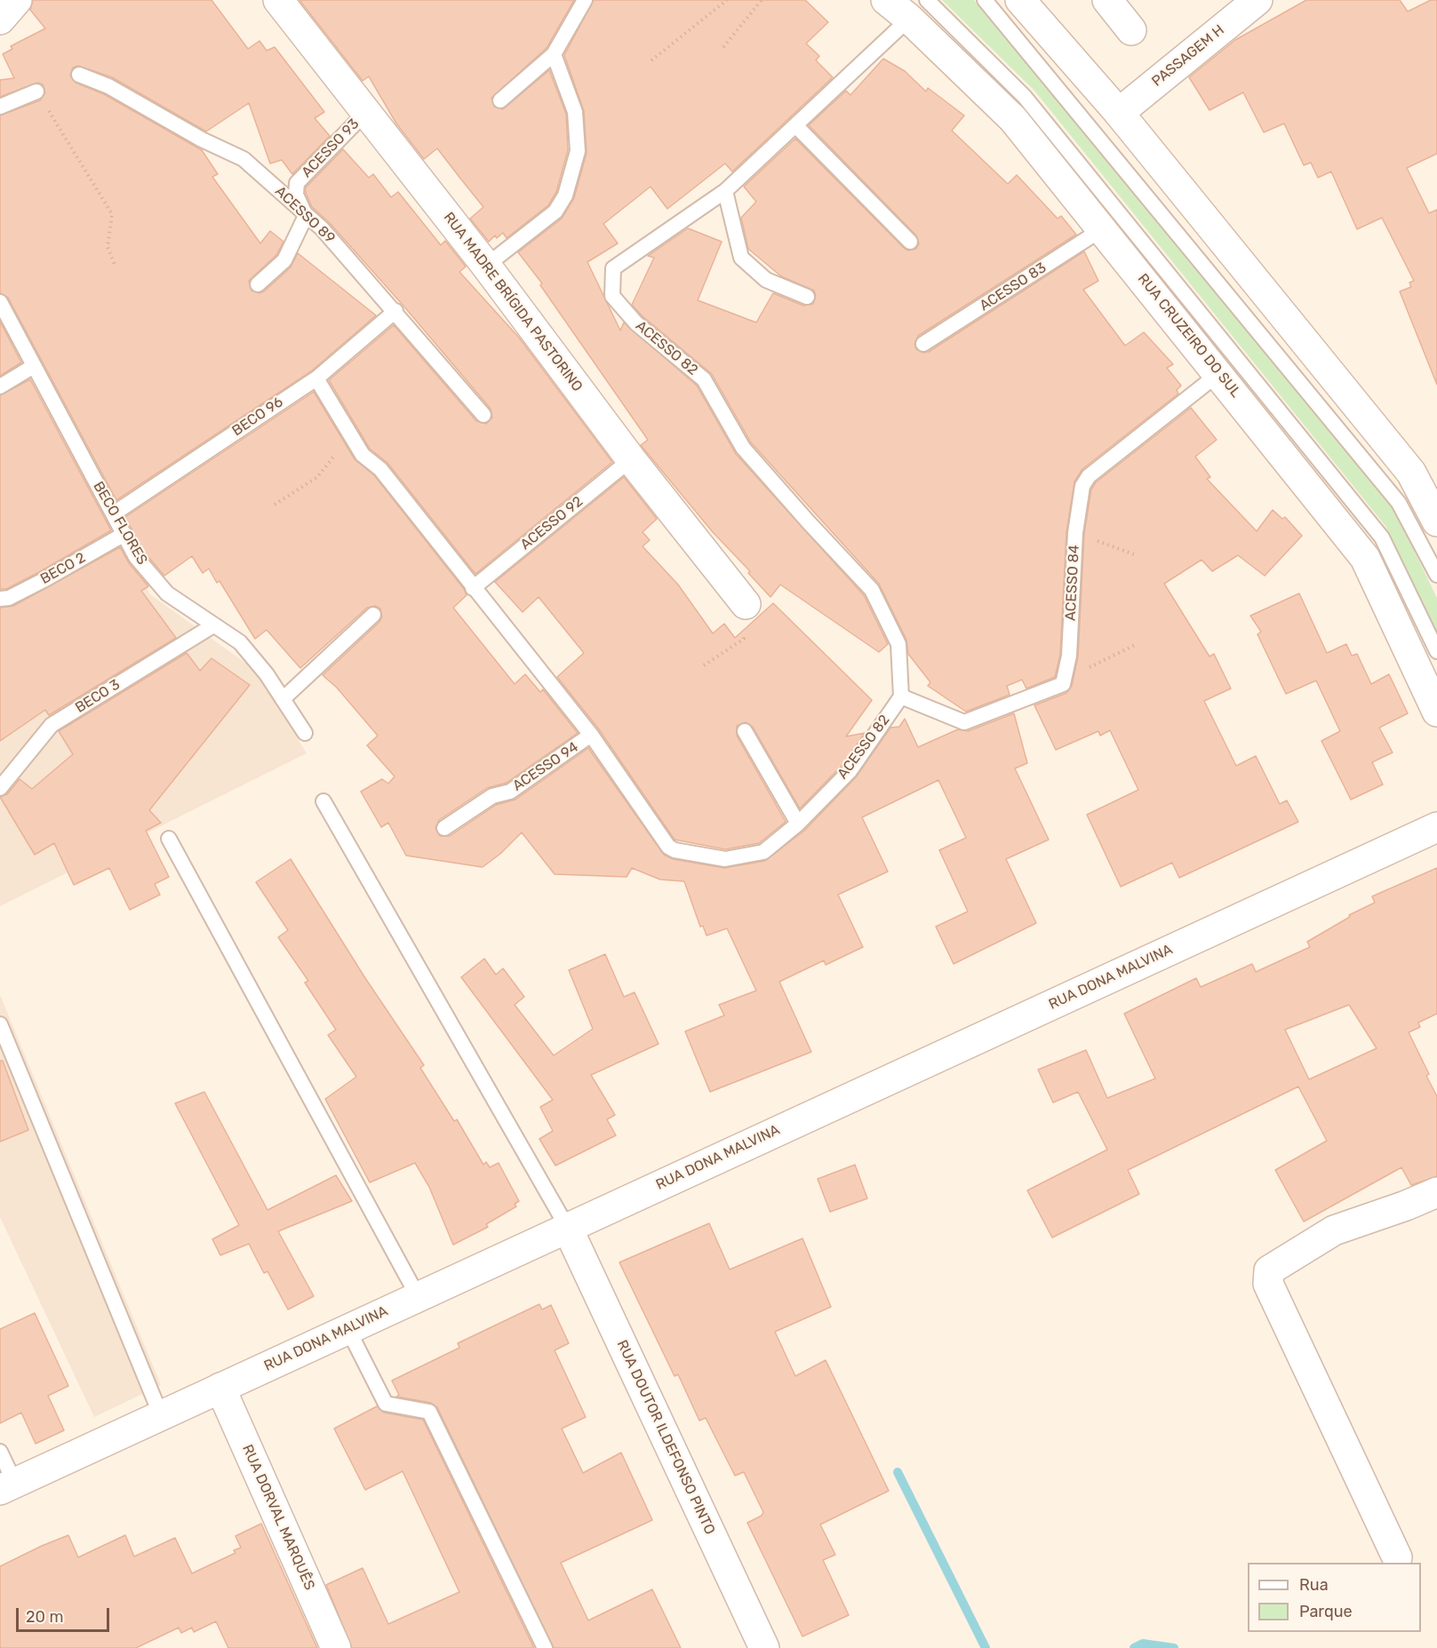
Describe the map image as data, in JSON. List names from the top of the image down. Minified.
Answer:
{"streets":{"street":["PASSAGEM H","RUA MADRE BRÍGIDA PASTORINO","RUA CRUZEIRO DO SUL","RUA DONA MALVINA","RUA DOUTOR ILDEFONSO PINTO","RUA DORVAL MARQUÊS"],"lane":["ACESSO 93","ACESSO 89","ACESSO 83","ACESSO 82","BECO 96","BECO FLORES","ACESSO 92","BECO 2","ACESSO 84","BECO 3","ACESSO 94"]},"crossings":[["ACESSO 93","ACESSO 89"],["ACESSO 93","RUA MADRE BRÍGIDA PASTORINO"],["ACESSO 89","BECO 96"],["ACESSO 83","RUA CRUZEIRO DO SUL"],["RUA MADRE BRÍGIDA PASTORINO","ACESSO 92"],["RUA CRUZEIRO DO SUL","ACESSO 82"],["RUA CRUZEIRO DO SUL","ACESSO 84"],["ACESSO 82","BECO 96"],["ACESSO 82","ACESSO 92"],["ACESSO 82","ACESSO 94"],["BECO 96","BECO FLORES"],["BECO FLORES","BECO 2"],["BECO FLORES","BECO 3"],["RUA DONA MALVINA","RUA DOUTOR ILDEFONSO PINTO"],["RUA DONA MALVINA","RUA DORVAL MARQUÊS"]],"legend":["Rua","Parque"],"scale_bar":"20 m"}
